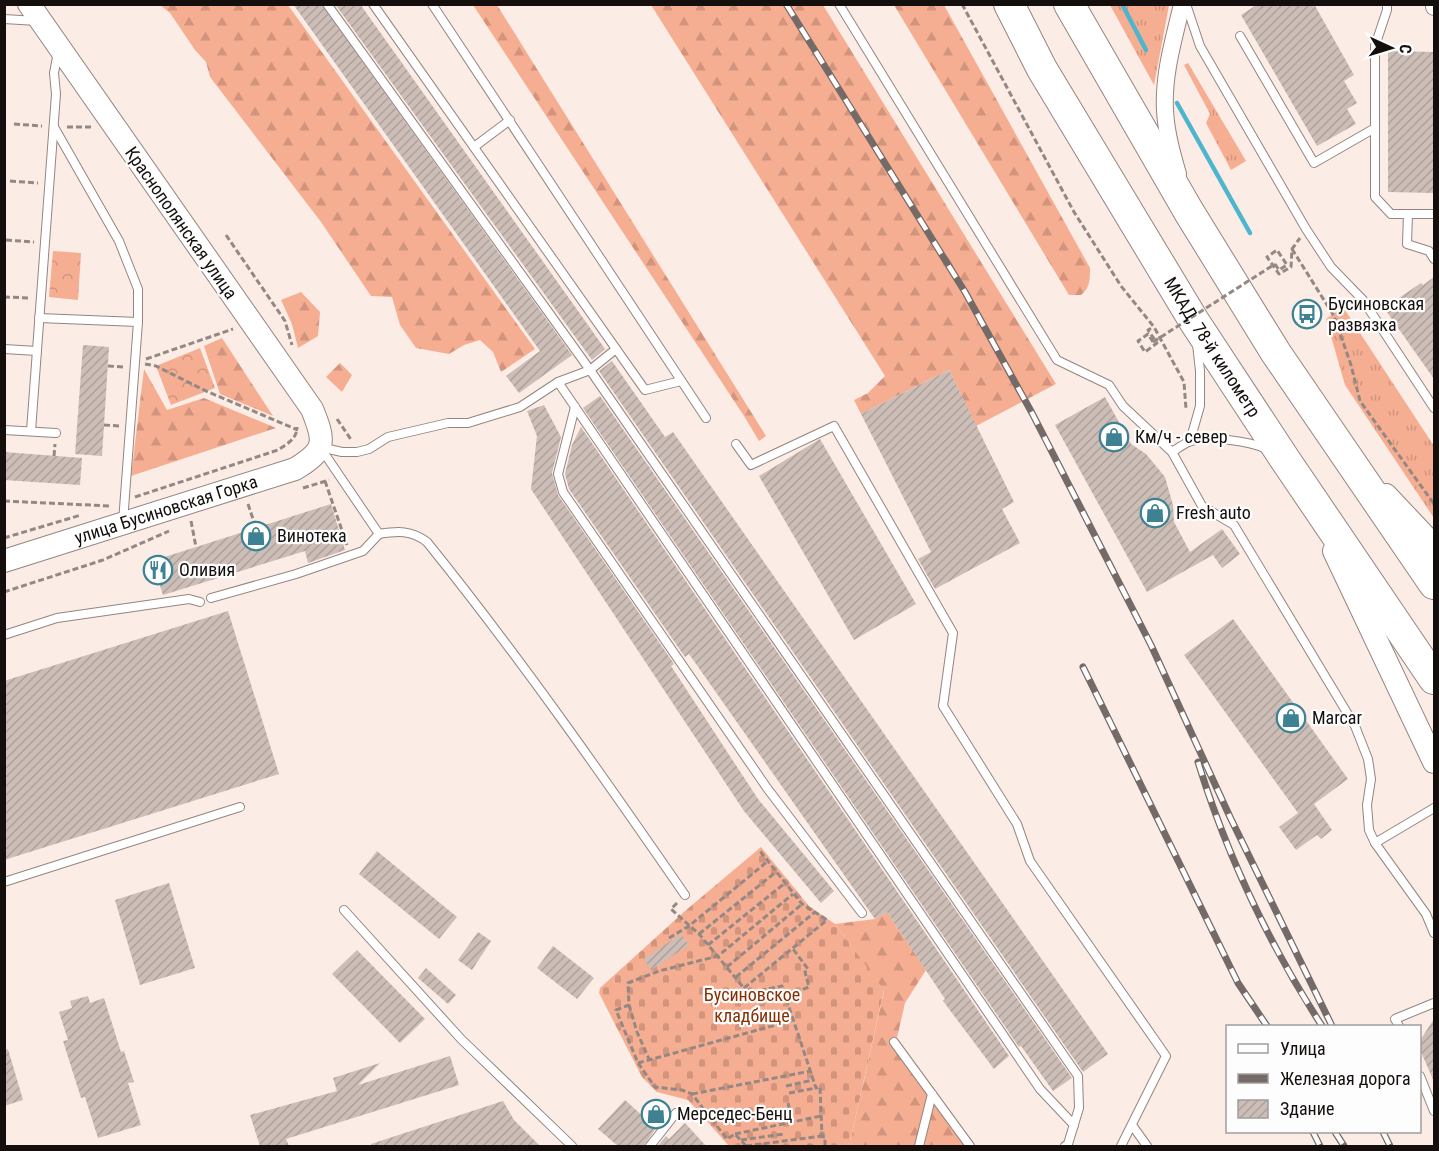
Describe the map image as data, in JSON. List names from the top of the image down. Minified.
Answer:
{"streets":{"highway":["МКАД, 78-й километр"],"street":["Краснополянская улица","улица Бусиновская Горка"]},"crossings":[["Краснополянская улица","улица Бусиновская Горка"]],"parks":["Бусиновское кладбище"],"places":{"bus stop":["Бусиновская развязка"],"shop":["Км/ч - север","Fresh auto","Винотека","Marcar","Мерседес-Бенц"],"restaurant":["Оливия"]},"legend":["Улица","Железная дорога","Здание"],"north":"right"}
